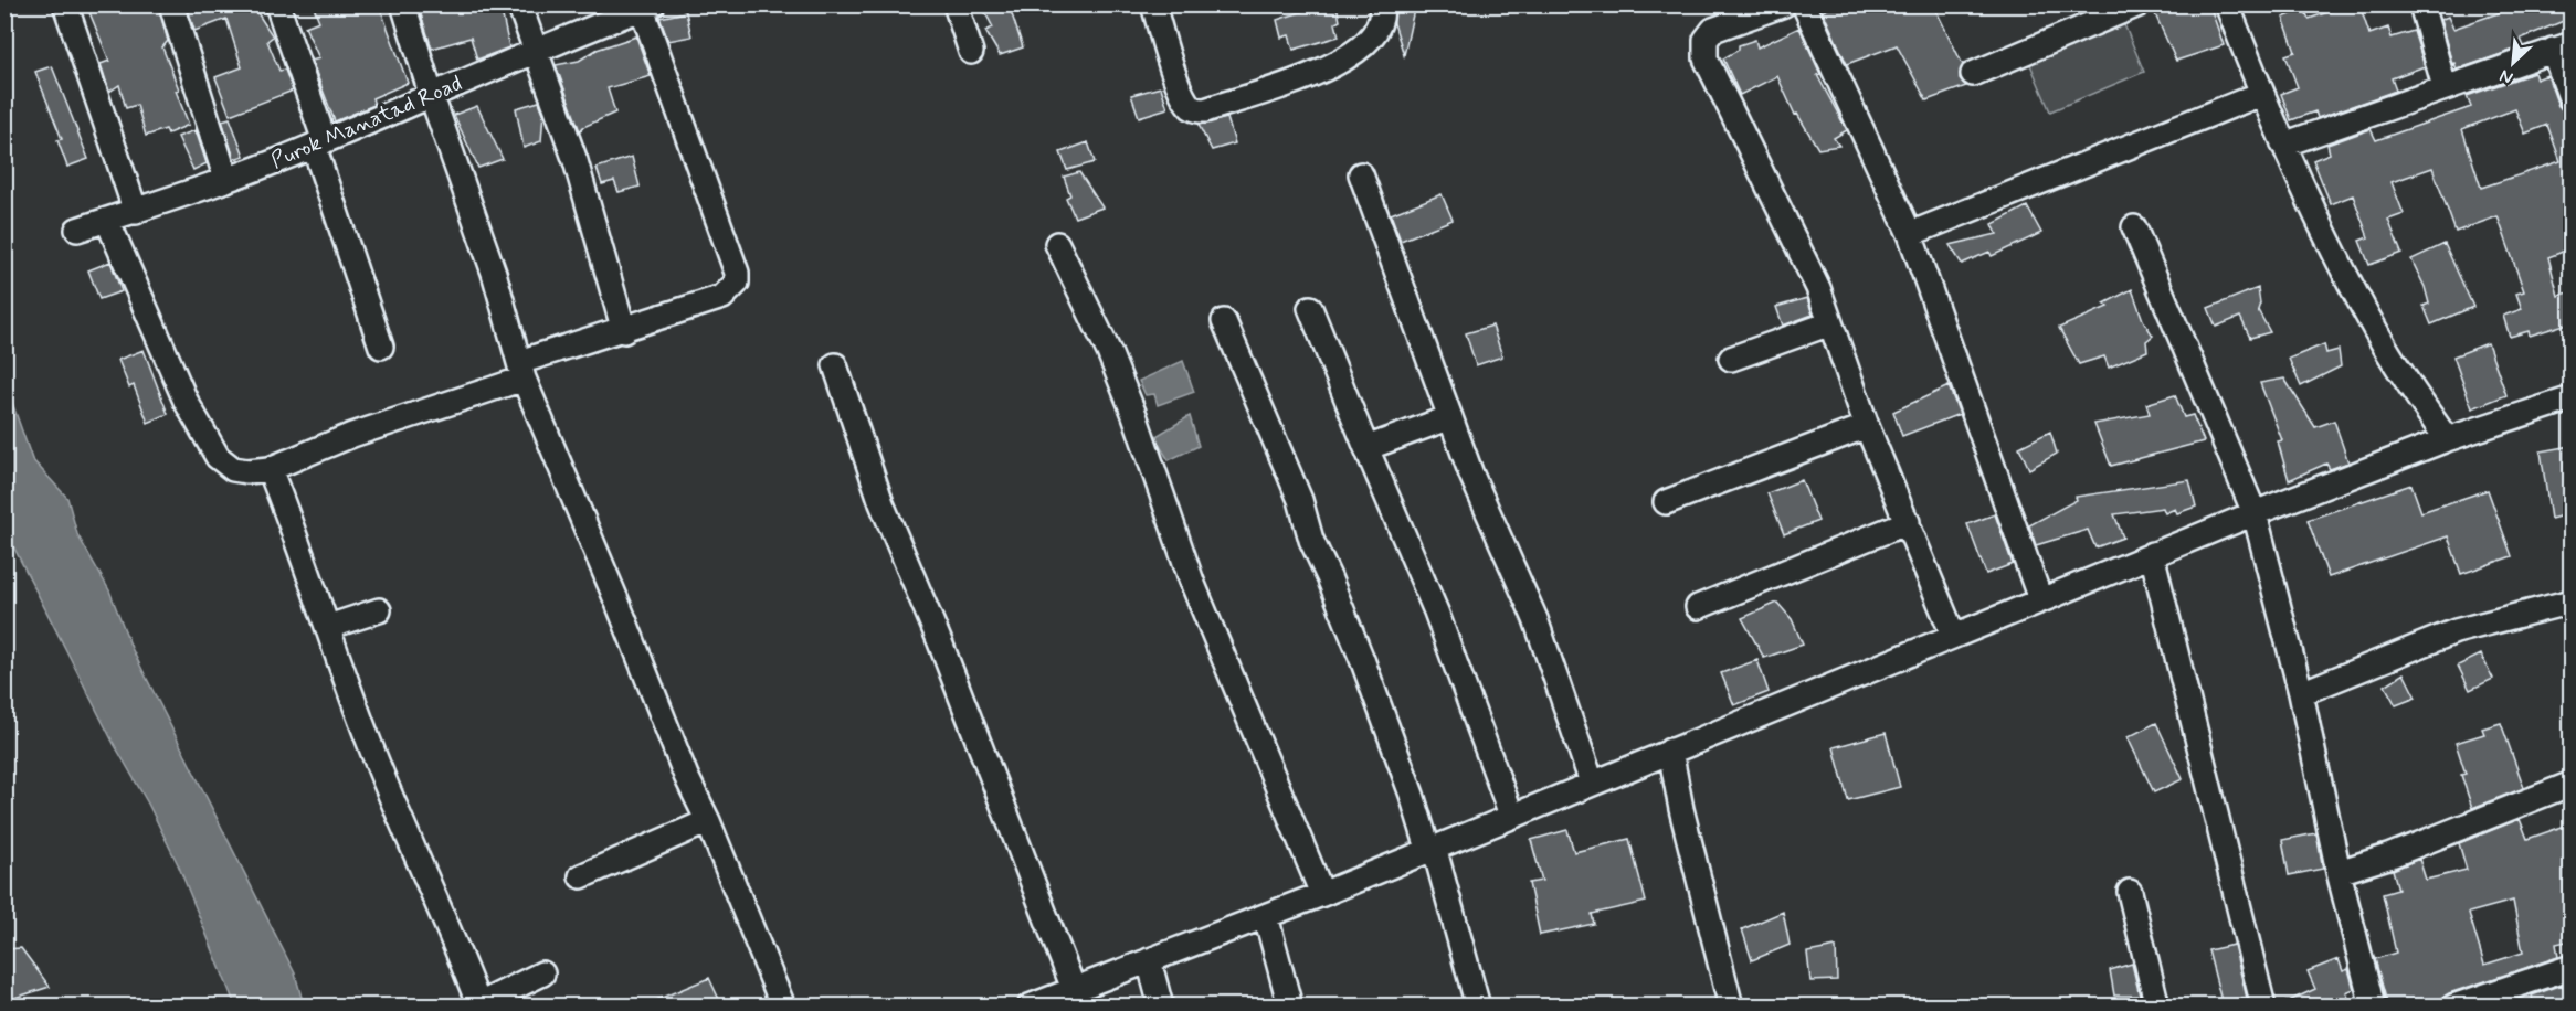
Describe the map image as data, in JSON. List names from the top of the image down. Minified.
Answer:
{"streets":{"street":["Purok Manatad Road"]},"north":"bottom left"}
